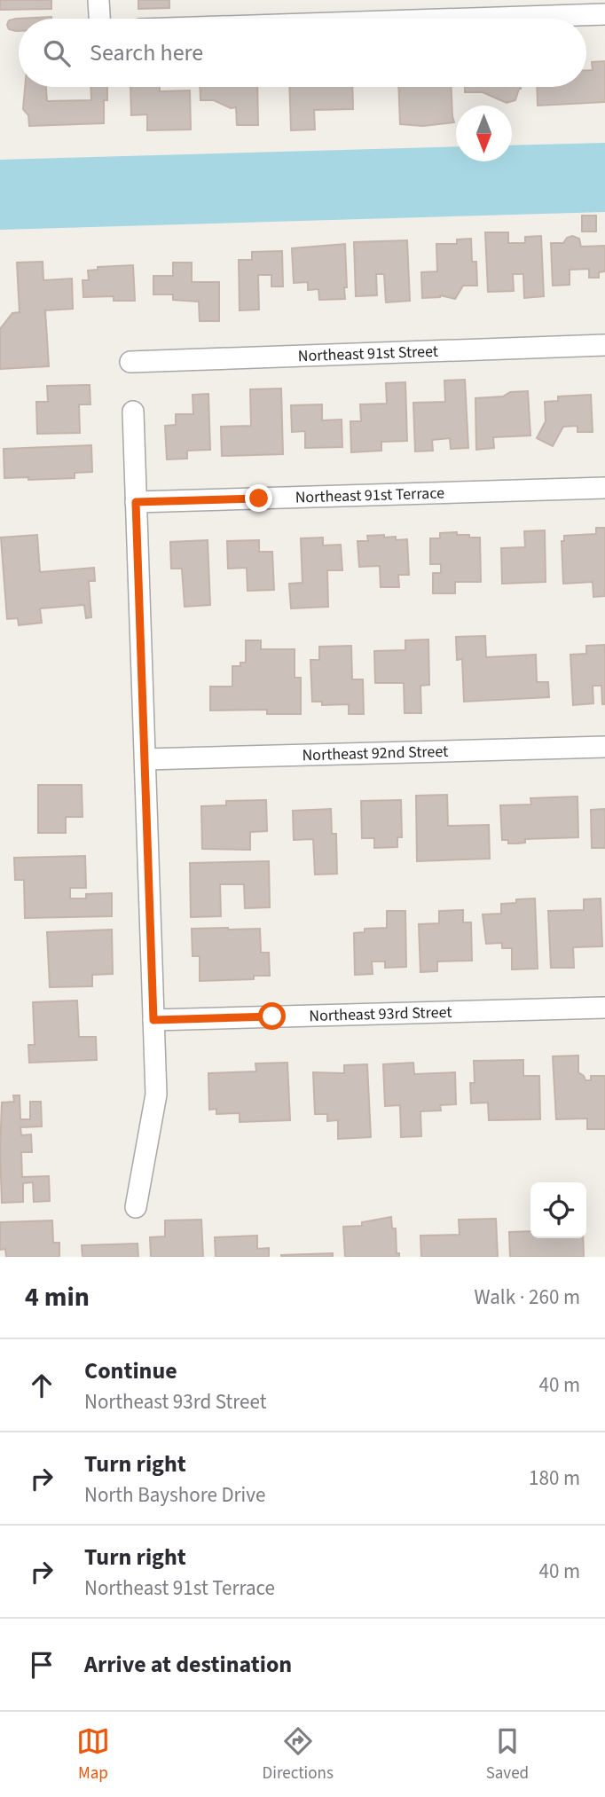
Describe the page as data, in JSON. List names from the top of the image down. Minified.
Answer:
{"streets":{"street":["Northeast 91st Street","Northeast 91st Terrace","Northeast 92nd Street","Northeast 93rd Street"]},"north":"bottom","page":{"search":"Search here","heading":["4 min","Walk · 260 m"],"list":[["Continue","Northeast 93rd Street","40 m"],["Turn right","North Bayshore Drive","180 m"],["Turn right","Northeast 91st Terrace","40 m"],"Arrive at destination"],"nav":["Map","Directions","Saved"]}}
